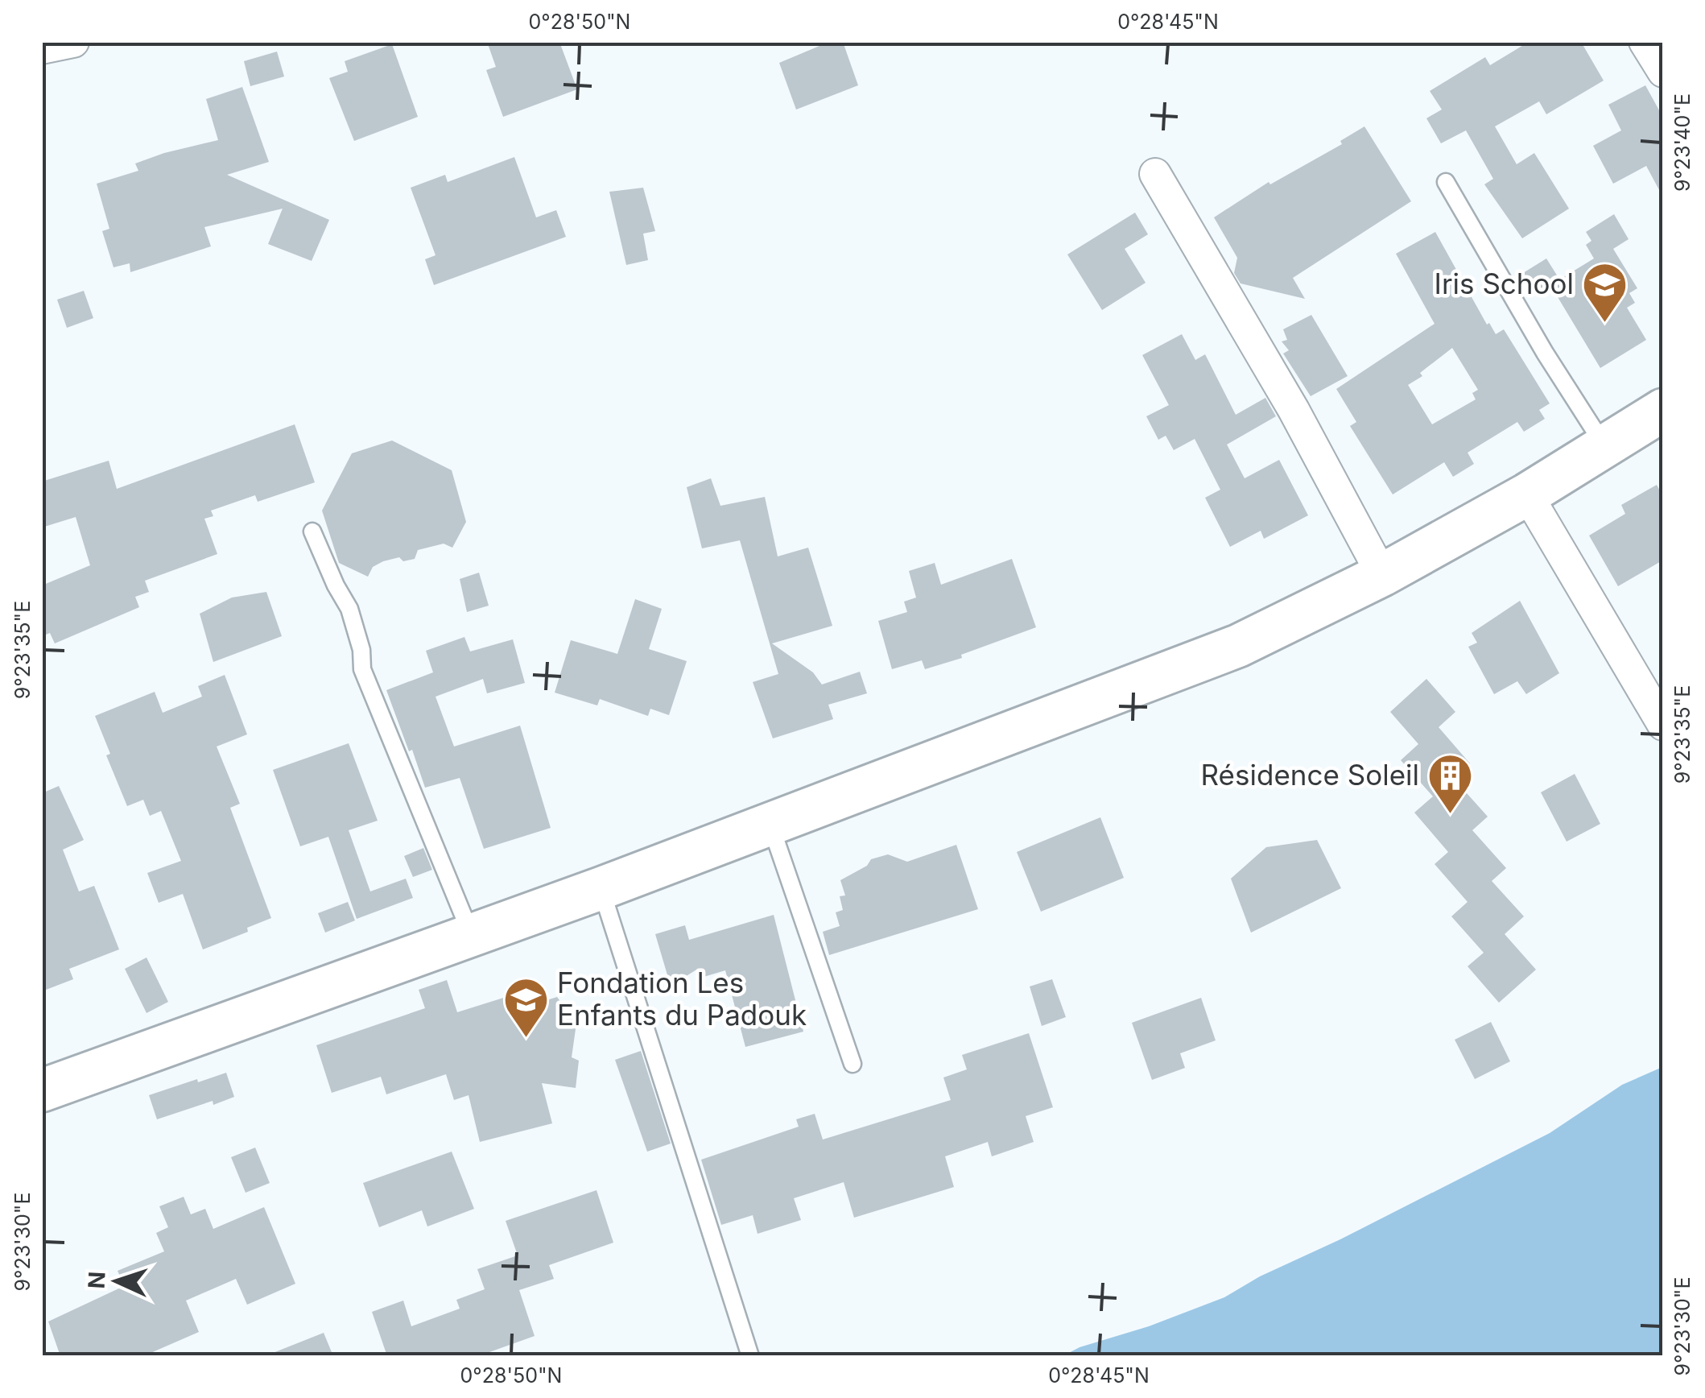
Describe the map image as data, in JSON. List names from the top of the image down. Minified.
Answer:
{"places":{"school or university":["Iris School","Fondation Les Enfants du Padouk"],"building":["Résidence Soleil"]},"north":"left","coordinates":["0°28'50\"N","0°28'45\"N","9°23'40\"E","9°23'35\"E","9°23'30\"E"]}
